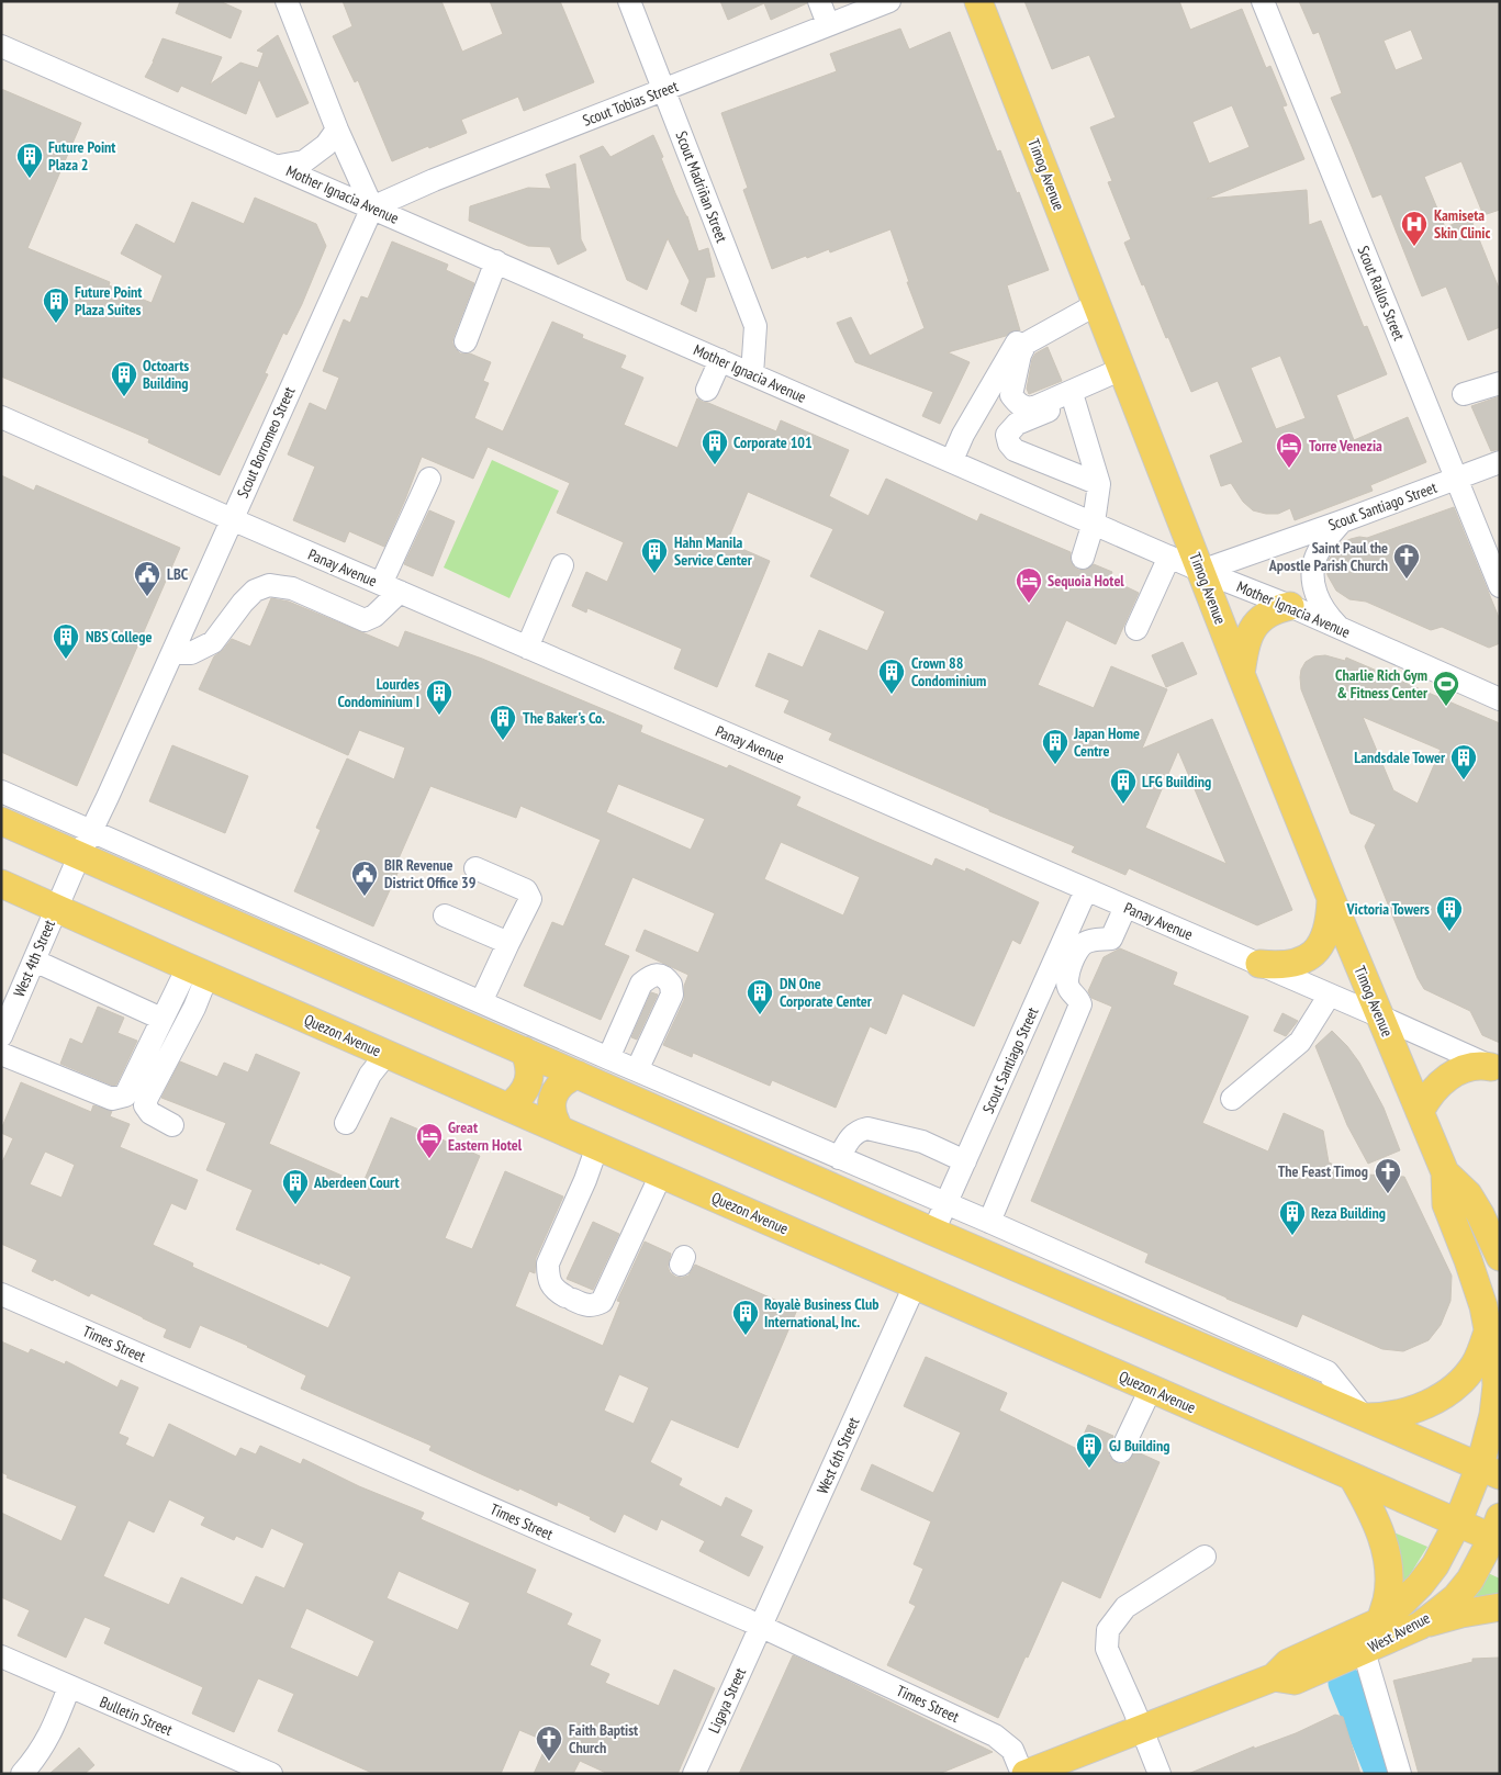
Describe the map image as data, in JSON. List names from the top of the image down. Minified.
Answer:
{"streets":{"main road":["Timog Avenue","Quezon Avenue","West Avenue"],"street":["Scout Tobias Street","Scout Madriñan Street","Mother Ignacia Avenue","Scout Rallos Street","Scout Borromeo Street","Scout Santiago Street","Panay Avenue","West 4th Street","Times Street","West 6th Street","Ligaya Street","Bulletin Street"]},"crossings":[["Scout Tobias Street","Scout Madriñan Street"],["Scout Tobias Street","Mother Ignacia Avenue"],["Scout Tobias Street","Scout Borromeo Street"],["Timog Avenue","Mother Ignacia Avenue"],["Timog Avenue","Scout Santiago Street"],["Timog Avenue","Panay Avenue"],["Timog Avenue","West Avenue"],["Scout Madriñan Street","Mother Ignacia Avenue"],["Mother Ignacia Avenue","Scout Borromeo Street"],["Mother Ignacia Avenue","Scout Santiago Street"],["Scout Rallos Street","Scout Santiago Street"],["Scout Borromeo Street","Panay Avenue"],["Scout Borromeo Street","West 4th Street"],["Scout Santiago Street","Panay Avenue"],["West 4th Street","Quezon Avenue"],["Quezon Avenue","West 6th Street"],["Quezon Avenue","West Avenue"],["Times Street","West 6th Street"],["Times Street","West Avenue"],["Times Street","Ligaya Street"],["West 6th Street","Ligaya Street"]],"places":{"building":["Future Point Plaza 2","Future Point Plaza Suites","Octoarts Building","Corporate 101","Hahn Manila Service Center","NBS College","Crown 88 Condominium","Lourdes Condominium I","The Baker's Co.","Japan Home Centre","Landsdale Tower","LFG Building","Victoria Towers","DN One Corporate Center","Aberdeen Court","Reza Building","Royalè Business Club International, Inc.","GJ Building"],"hospital":["Kamiseta Skin Clinic"],"hotel":["Torre Venezia","Sequoia Hotel","Great Eastern Hotel"],"church":["Saint Paul the Apostle Parish Church","The Feast Timog","Faith Baptist Church"],"public building":["LBC","BIR Revenue District Office 39"],"sports":["Charlie Rich Gym & Fitness Center"]}}
